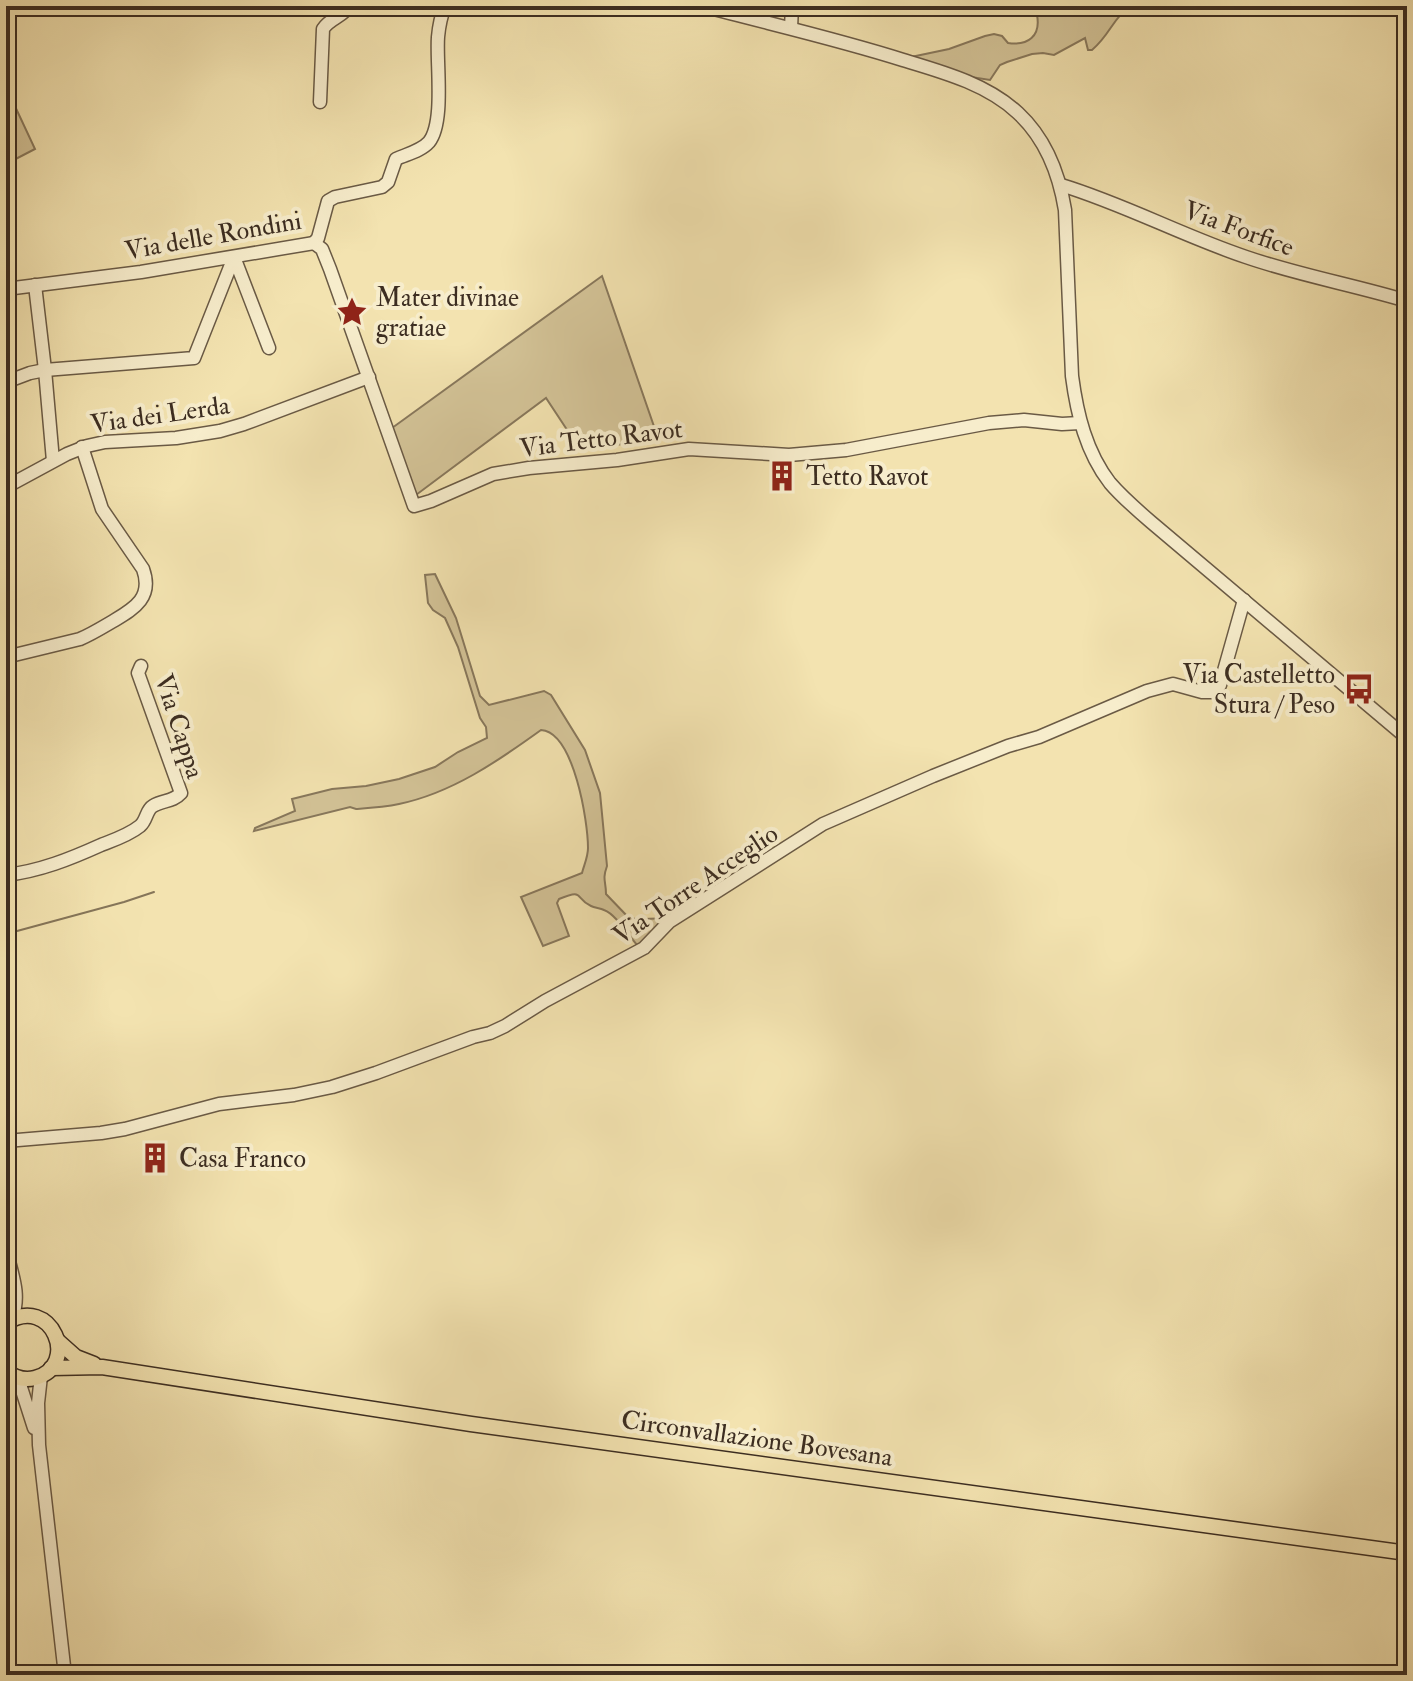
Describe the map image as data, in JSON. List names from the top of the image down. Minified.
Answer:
{"streets":{"main road":["Circonvallazione Bovesana"],"street":["Via Forfice","Via delle Rondini","Via dei Lerda","Via Tetto Ravot","Via Cappa","Via Torre Acceglio"]},"crossings":[["Via delle Rondini","Via Tetto Ravot"],["Via dei Lerda","Via Tetto Ravot"]],"places":{"place":["Mater divinae gratiae"],"building":["Tetto Ravot","Casa Franco"],"bus stop":["Via Castelletto Stura / Peso"]}}
